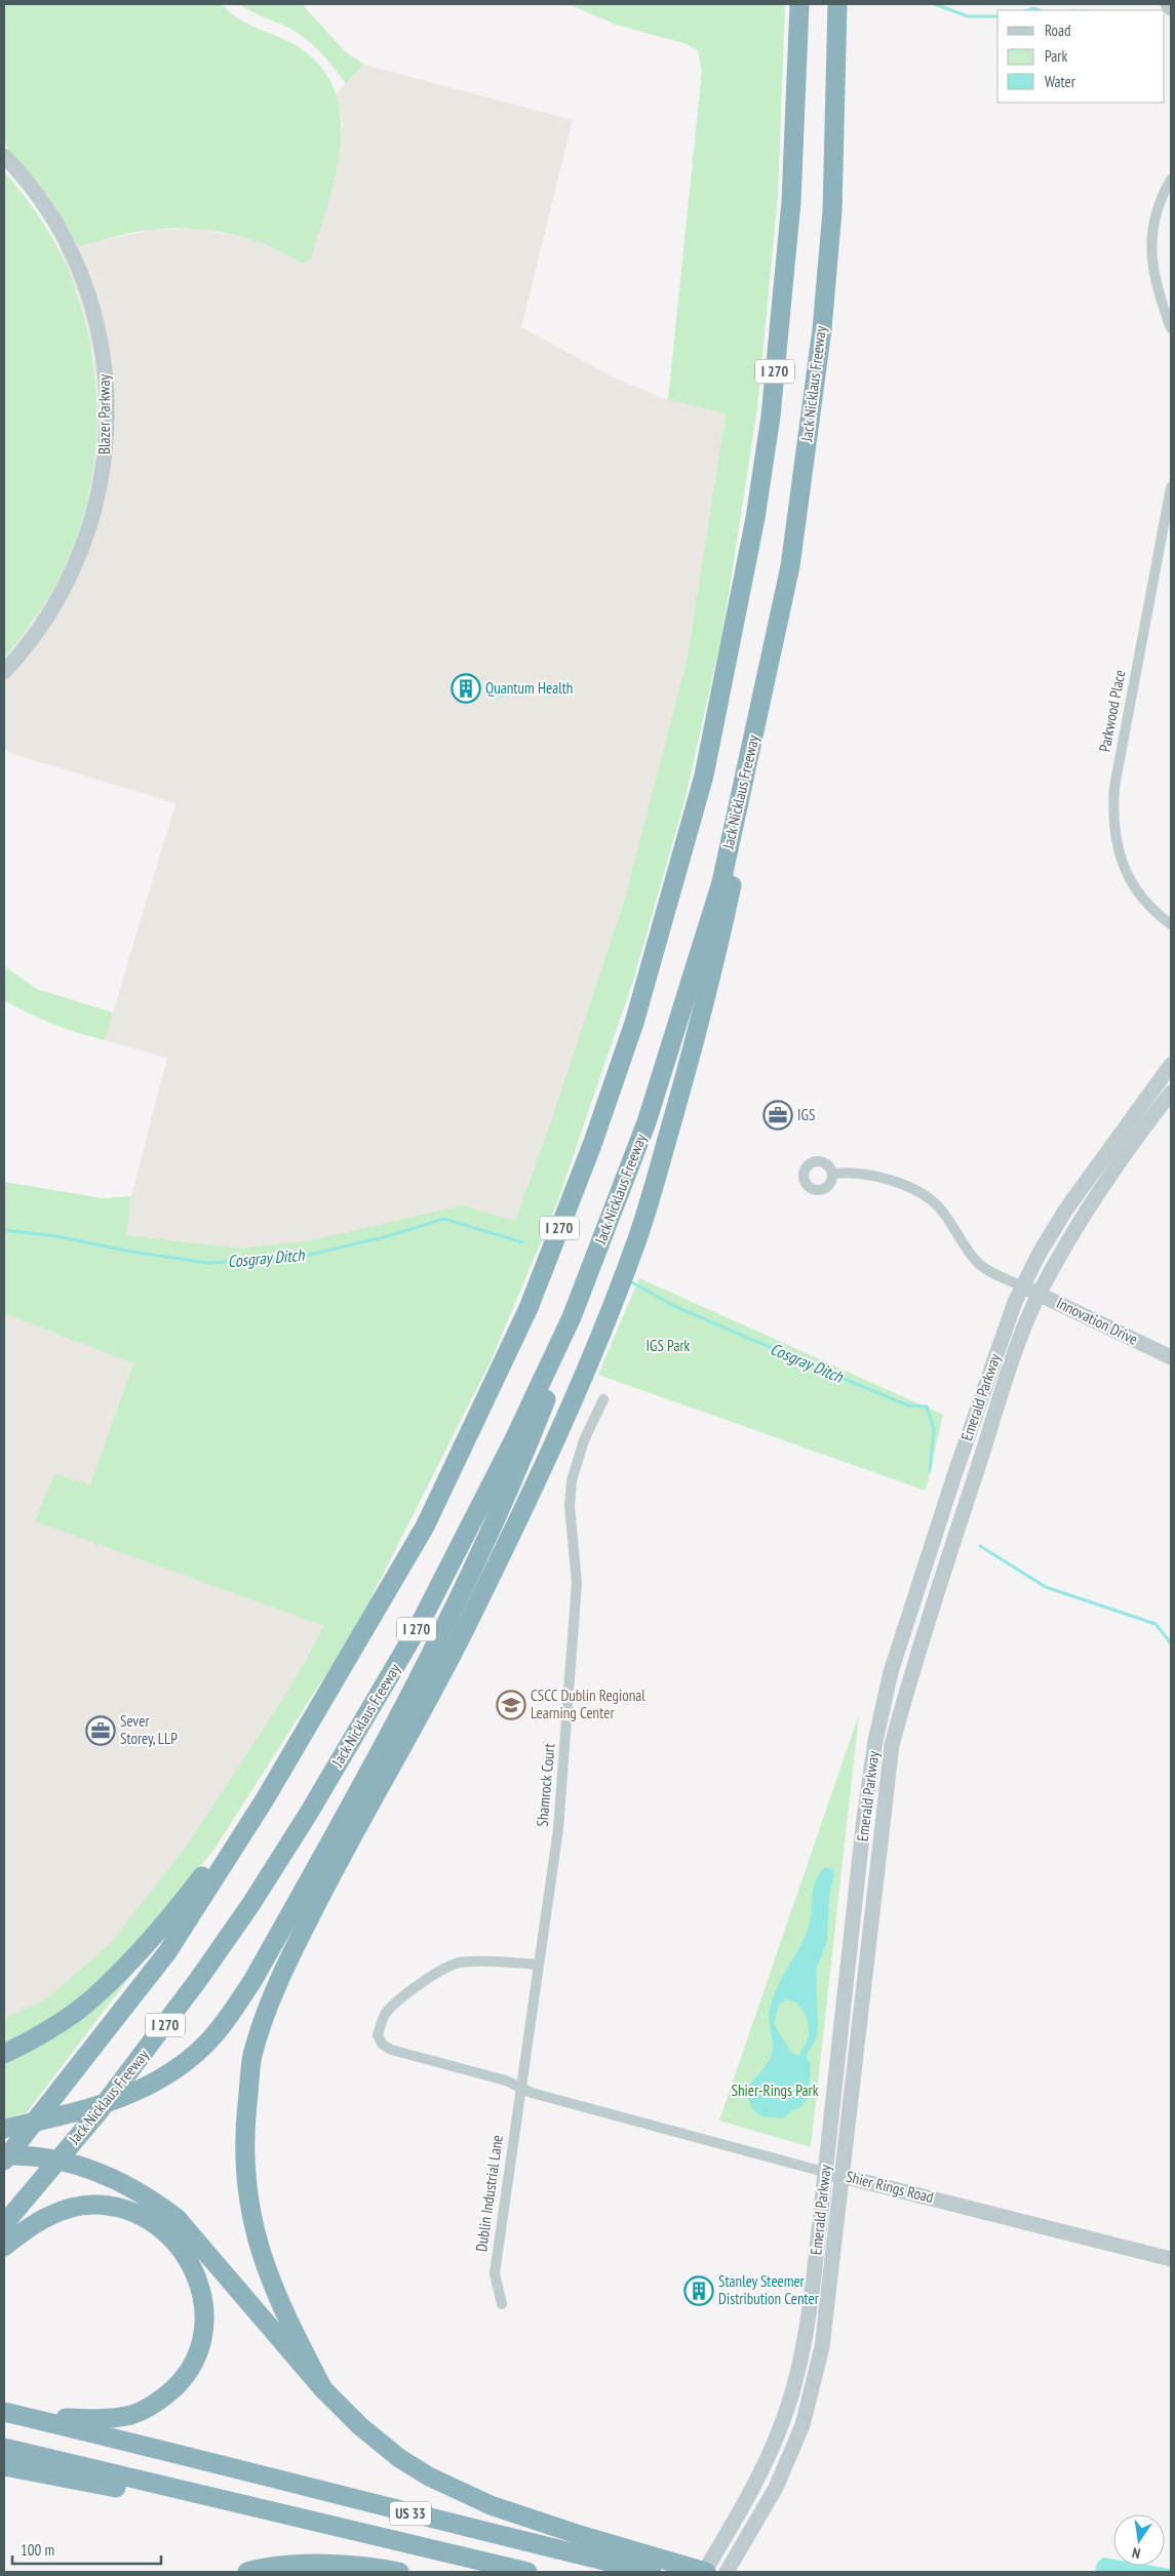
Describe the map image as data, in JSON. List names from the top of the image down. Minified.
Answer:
{"streets":{"highway":["I 270","Jack Nicklaus Freeway","US 33"],"main road":["Blazer Parkway","Innovation Drive","Emerald Parkway","Shier Rings Road"],"street":["Parkwood Place","Shamrock Court","Dublin Industrial Lane"]},"crossings":[["Innovation Drive","Emerald Parkway"],["Emerald Parkway","Shier Rings Road"],["Shamrock Court","Shier Rings Road"],["Shamrock Court","Dublin Industrial Lane"],["Shier Rings Road","Dublin Industrial Lane"]],"water":["Cosgray Ditch"],"parks":["IGS Park","Shier-Rings Park"],"places":{"building":["Quantum Health","Stanley Steemer Distribution Center"],"office":["IGS","Sever Storey, LLP"],"school or university":["CSCC Dublin Regional Learning Center"]},"legend":["Road","Park","Water"],"scale_bar":"100 m","north":"bottom"}
